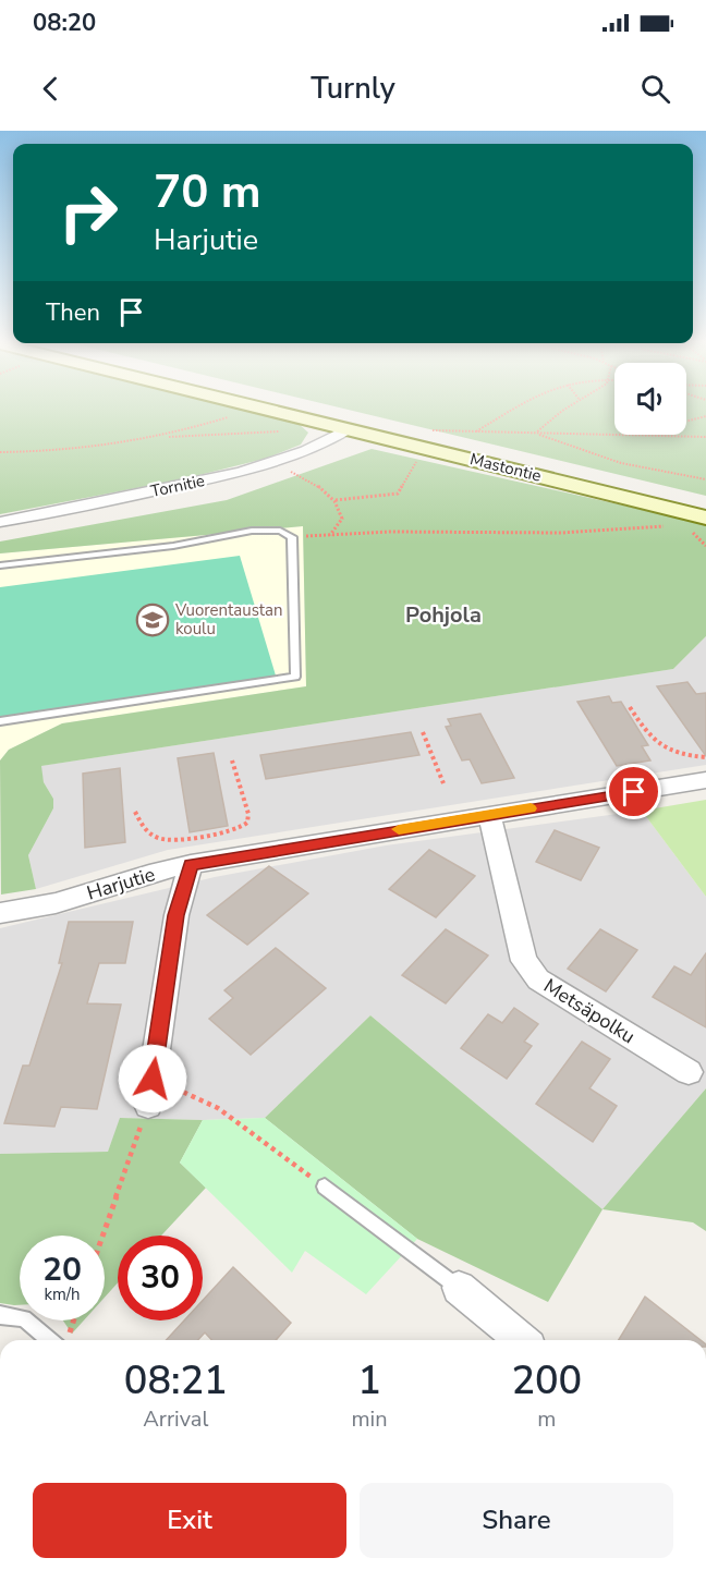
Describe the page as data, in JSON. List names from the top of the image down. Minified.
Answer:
{"streets":{"main road":["Mastontie"],"street":["Tornitie","Harjutie","Metsäpolku"]},"crossings":[["Mastontie","Tornitie"],["Harjutie","Metsäpolku"]],"districts":["Pohjola"],"places":{"school or university":["Vuorentaustan koulu"]},"page":{"status":"08:20","header":"Turnly","turn":["70 m","Harjutie"],"then":"Then","speed":"20 km/h","limit":"30","eta":["08:21","Arrival","1","min","200","m"],"buttons":["Exit","Share"]}}
